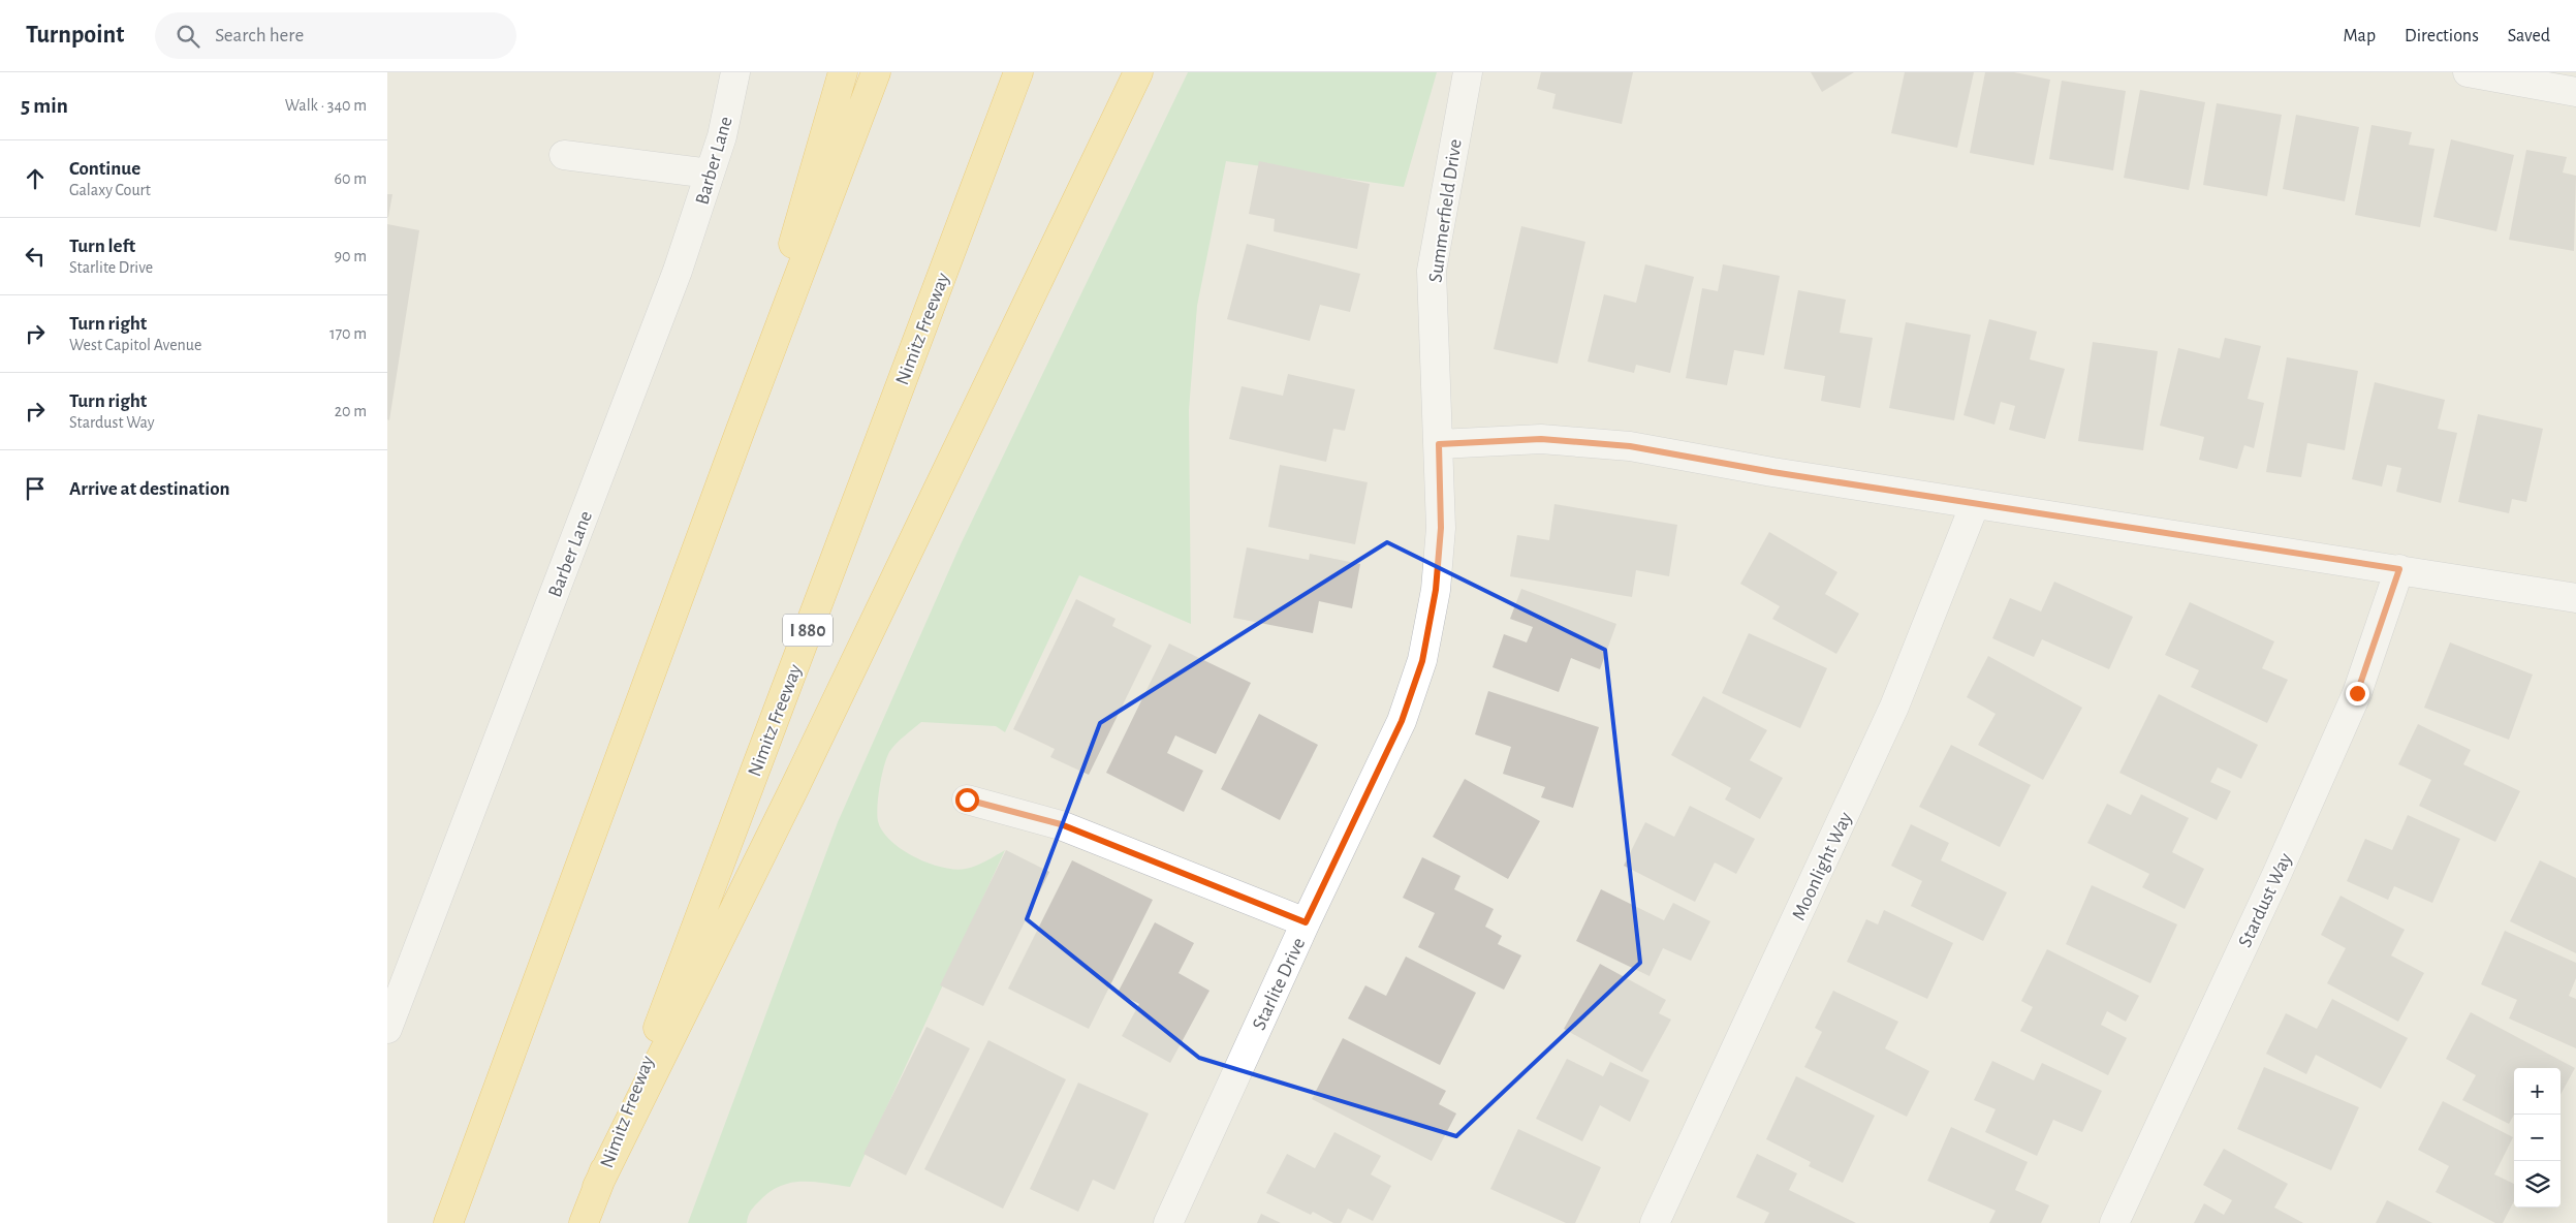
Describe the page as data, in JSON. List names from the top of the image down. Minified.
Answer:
{"streets":{"highway":["Nimitz Freeway","I 880"],"street":["Barber Lane","Summerfield Drive","Moonlight Way","Stardust Way","Starlite Drive"]},"crossings":[["Summerfield Drive","Starlite Drive"]],"page":{"header":"Turnpoint","search":"Search here","nav":["Map","Directions","Saved"],"heading":["5 min","Walk · 340 m"],"list":[["Continue","Galaxy Court","60 m"],["Turn left","Starlite Drive","90 m"],["Turn right","West Capitol Avenue","170 m"],["Turn right","Stardust Way","20 m"],"Arrive at destination"],"map_buttons":["+","−"]}}
